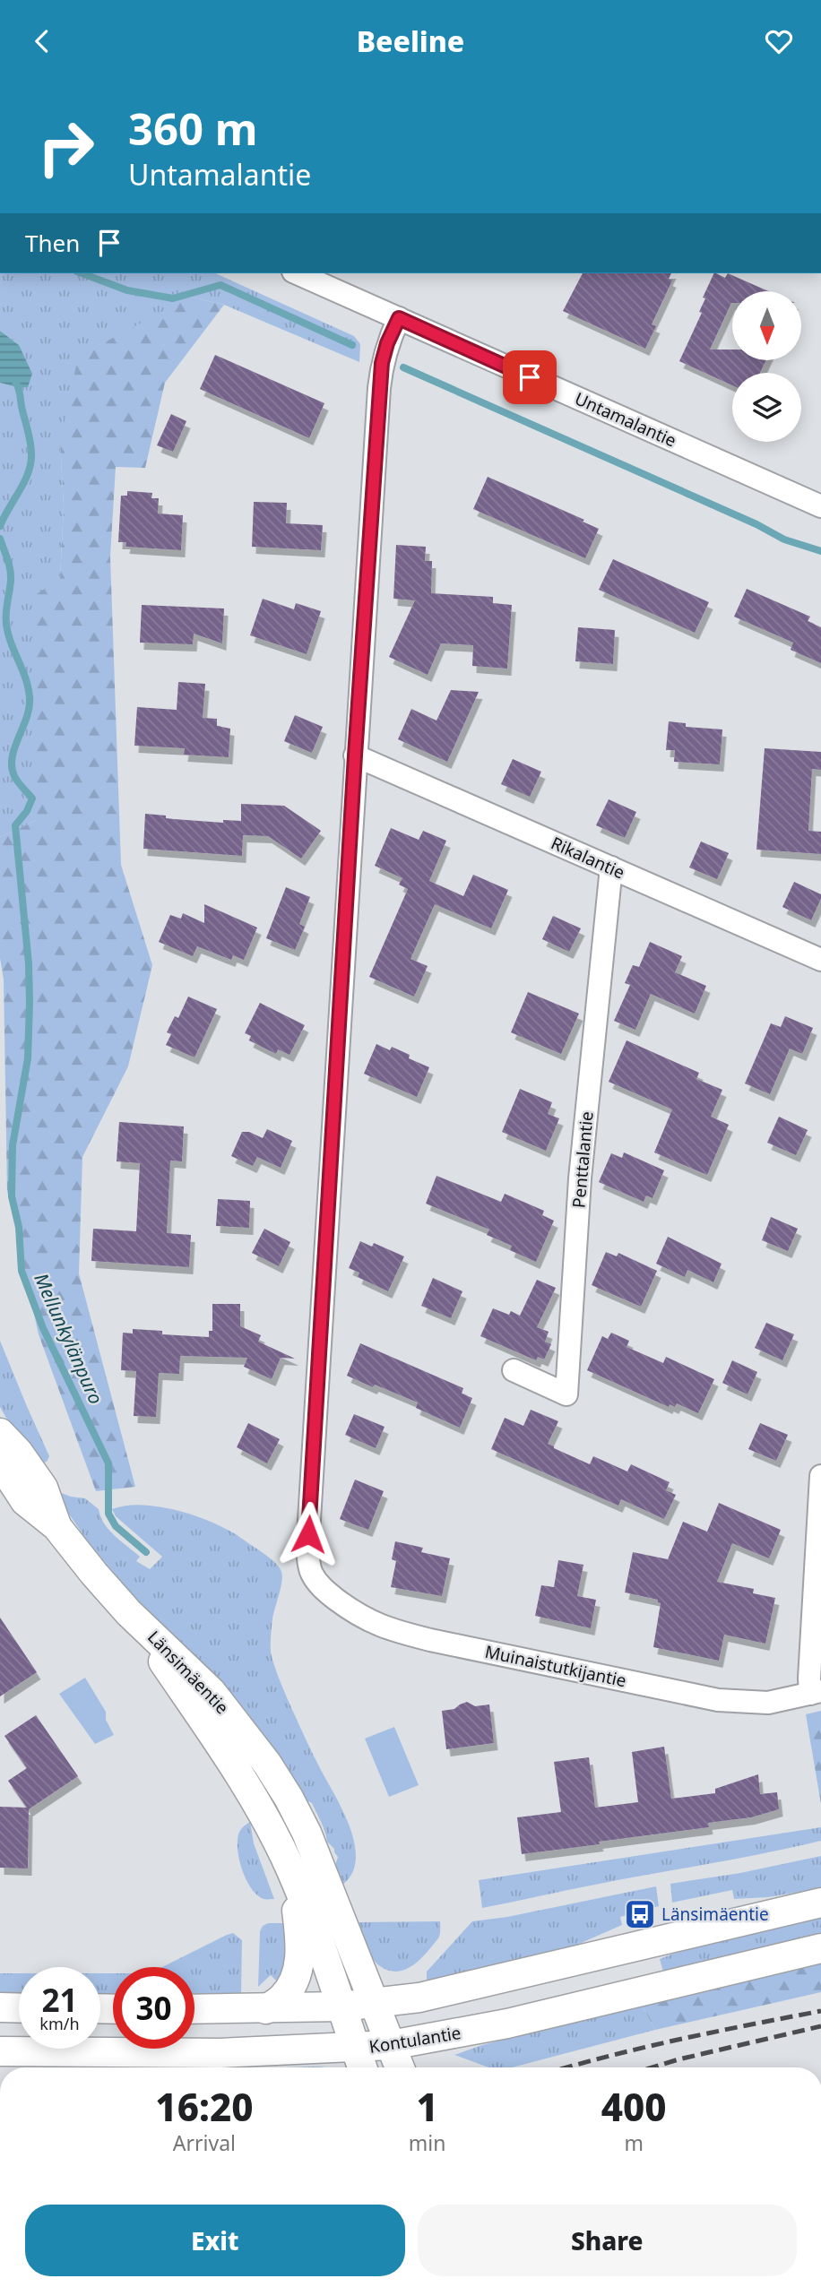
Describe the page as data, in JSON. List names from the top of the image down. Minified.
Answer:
{"streets":{"main road":["Länsimäentie","Kontulantie"],"street":["Untamalantie","Rikalantie","Penttalantie","Muinaistutkijantie"]},"crossings":[["Rikalantie","Penttalantie"],["Rikalantie","Muinaistutkijantie"],["Länsimäentie","Kontulantie"]],"water":["Mellunkylänpuro"],"places":{"bus stop":["Länsimäentie"]},"north":"bottom","page":{"header":"Beeline","turn":["360 m","Untamalantie"],"then":"Then","speed":"21 km/h","limit":"30","eta":["16:20","Arrival","1","min","400","m"],"buttons":["Exit","Share"]}}
